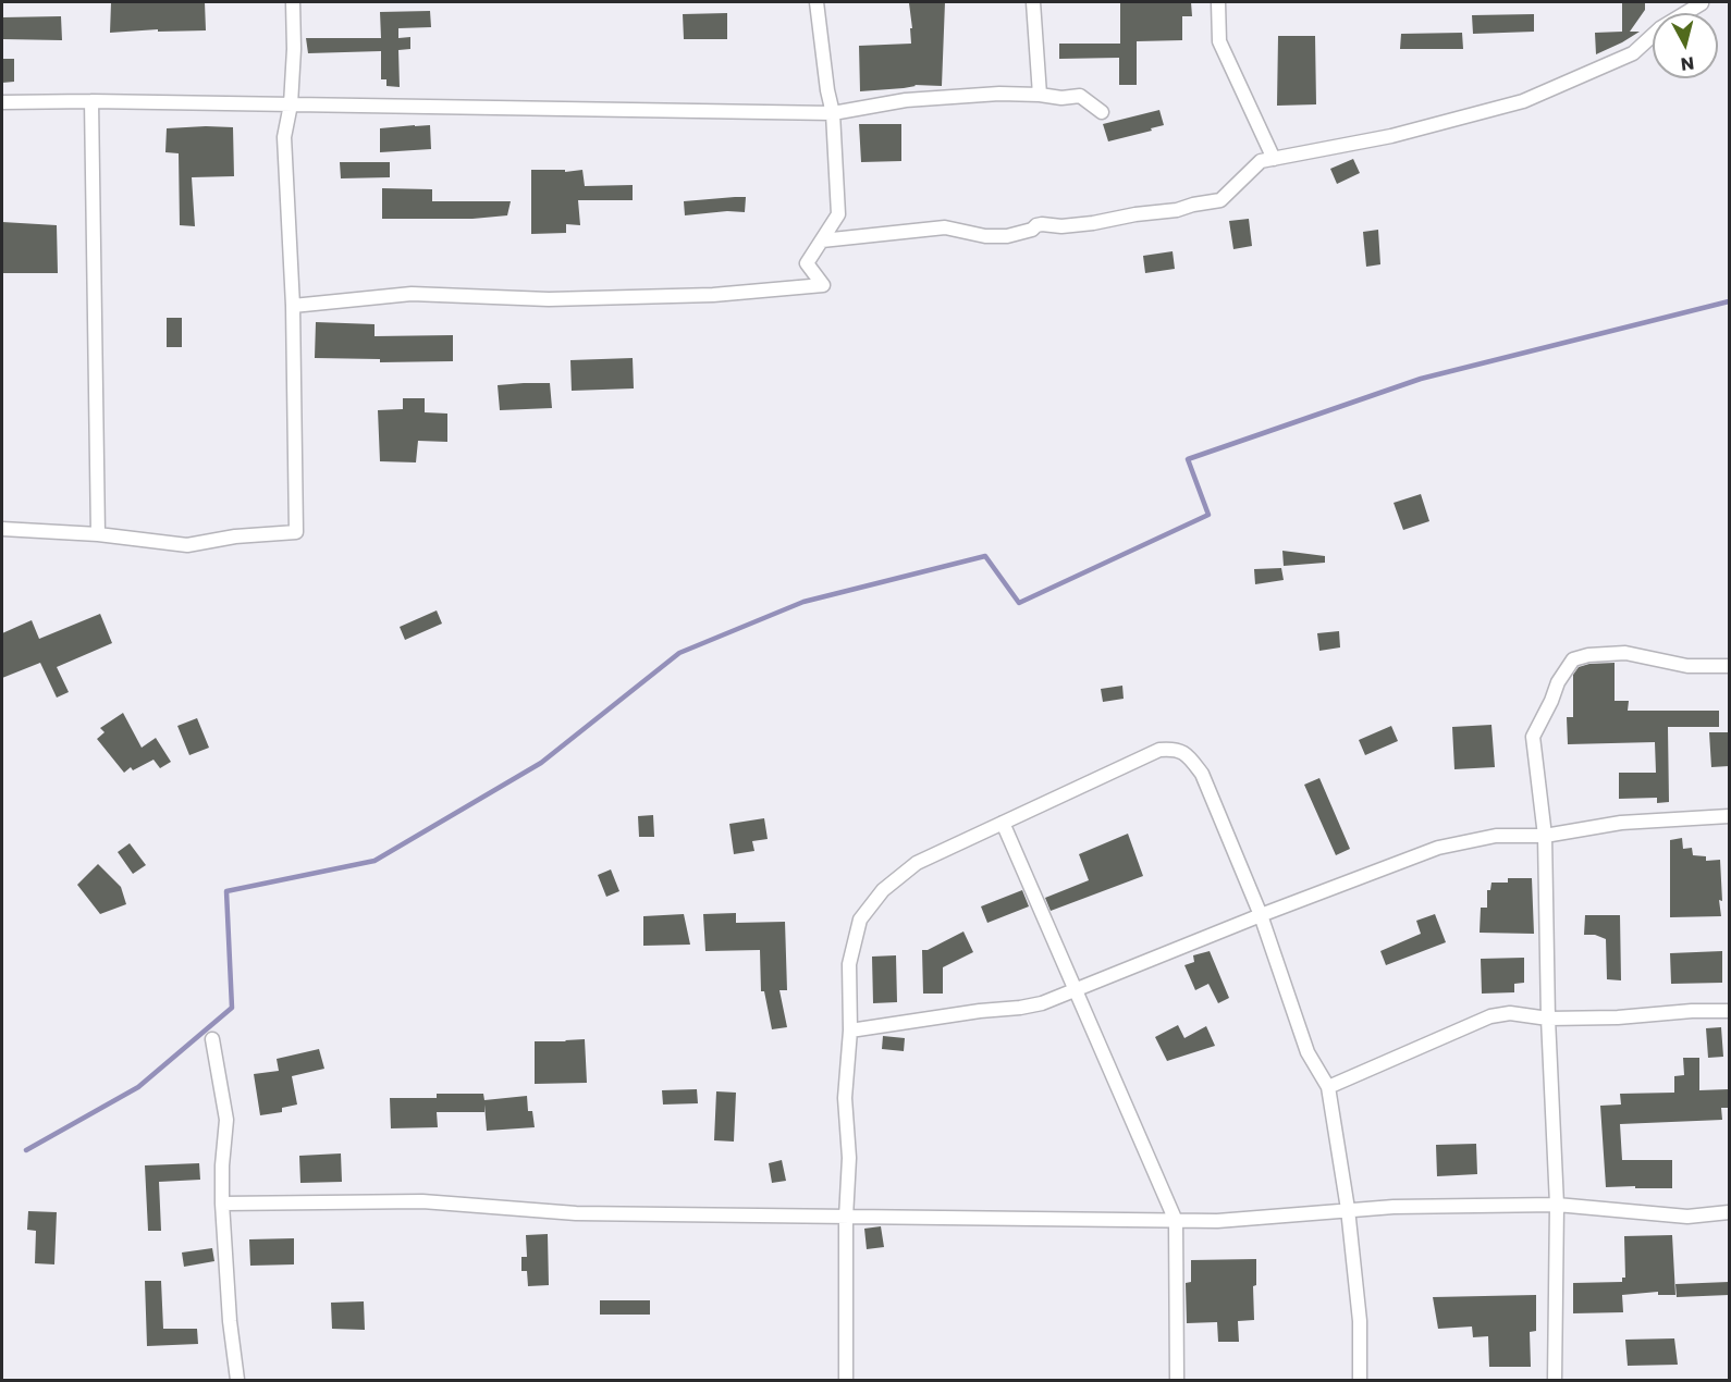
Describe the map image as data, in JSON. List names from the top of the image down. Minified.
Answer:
{"north":"bottom"}
